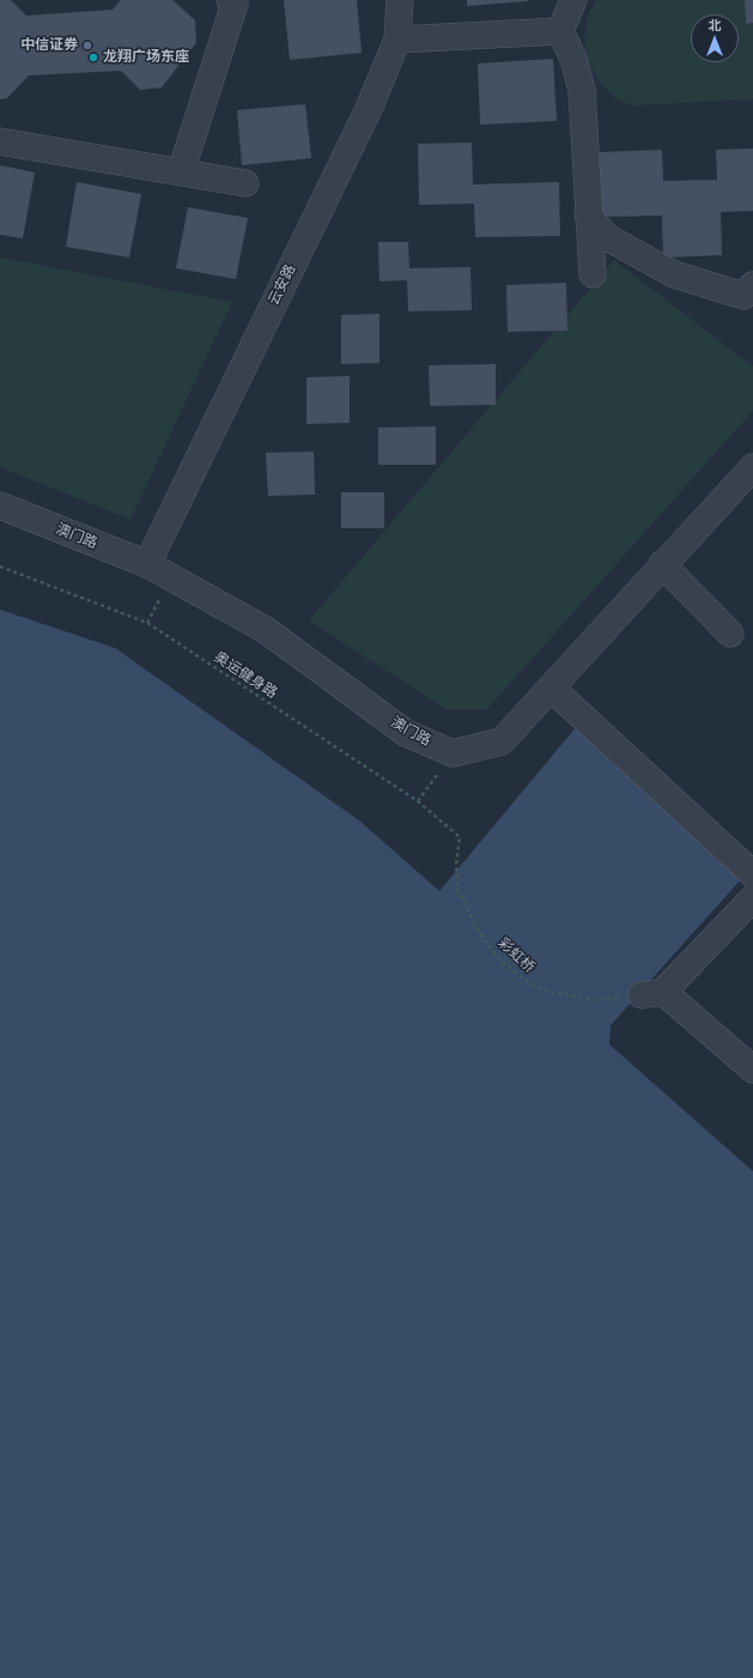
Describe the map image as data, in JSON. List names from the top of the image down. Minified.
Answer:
{"streets":{"street":["云安路","澳门路"],"path":["奥运健身路","彩虹桥"]},"crossings":[["云安路","澳门路"],["奥运健身路","彩虹桥"]],"places":["中信证券","龙翔广场东座"],"north":"top"}
